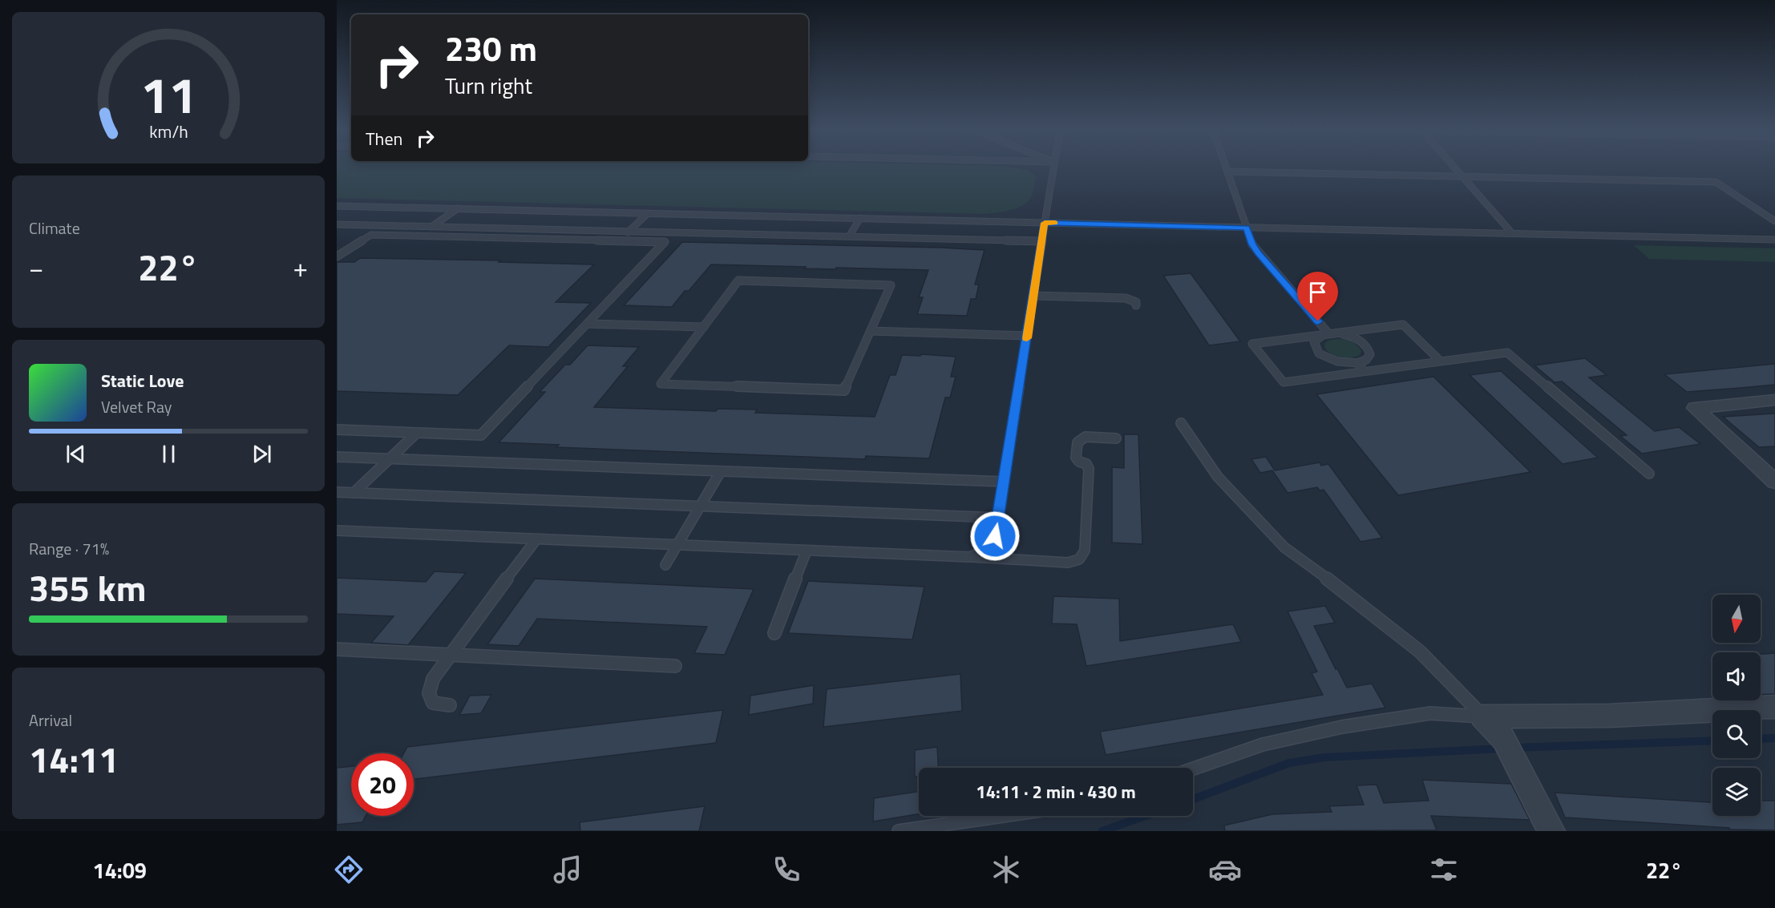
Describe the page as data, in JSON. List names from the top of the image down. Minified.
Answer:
{"north":"bottom","page":{"turn":["230 m","Turn right"],"then":"Then","tile":["Climate",["Range · 71%","355 km"],["Arrival","14:11"]],"heat":["−","22°","+"],"song":["Static Love","Velvet Ray"],"limit":"20","trip":"14:11 · 2 min · 430 m","tabs":["14:09","22°"],"gauge":["11","km/h"]}}
